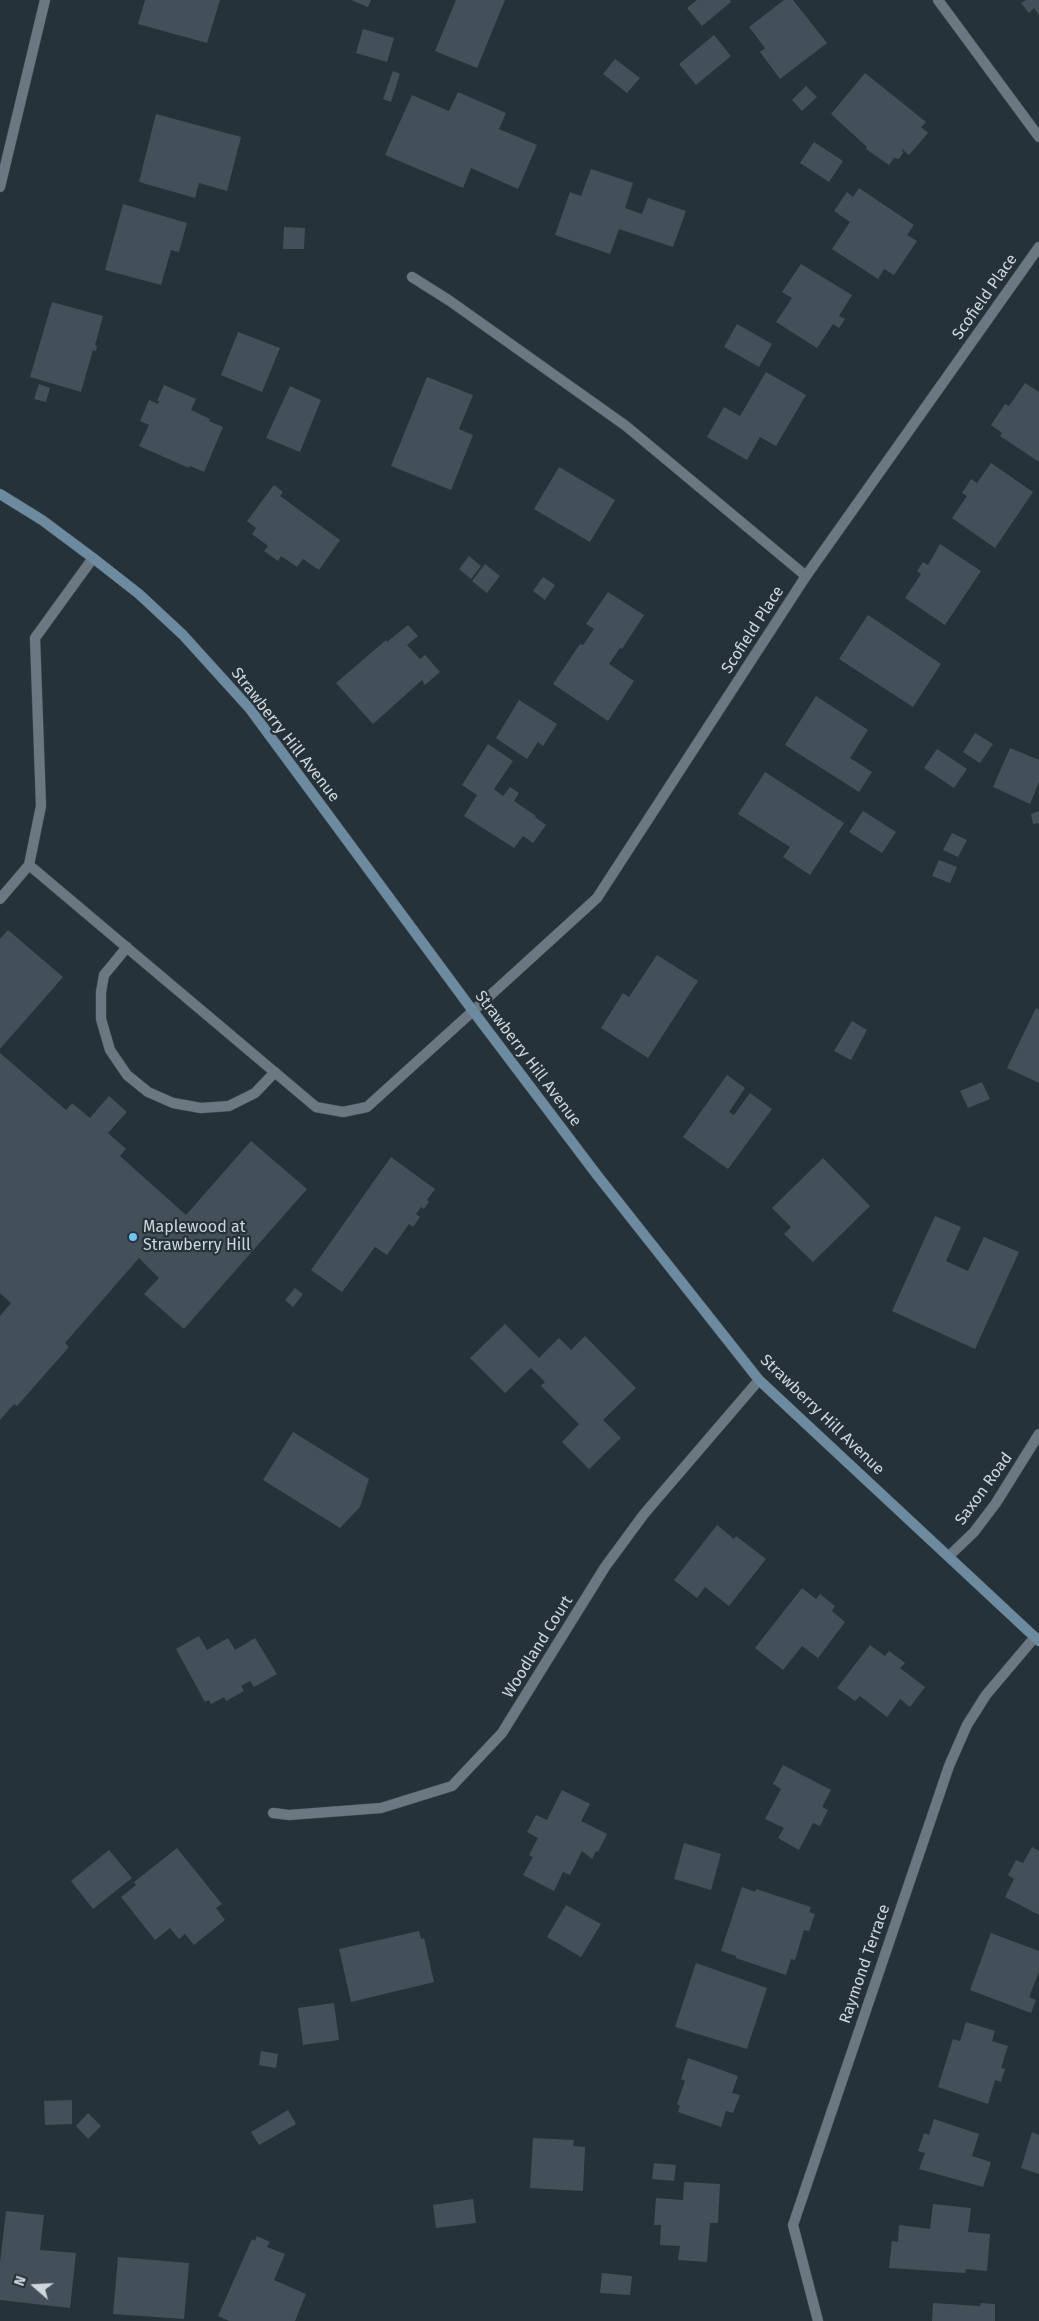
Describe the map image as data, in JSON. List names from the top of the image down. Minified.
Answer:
{"streets":{"main road":["Strawberry Hill Avenue"],"street":["Scofield Place","Saxon Road","Woodland Court","Raymond Terrace"]},"crossings":[["Scofield Place","Strawberry Hill Avenue"],["Strawberry Hill Avenue","Saxon Road"],["Strawberry Hill Avenue","Woodland Court"],["Strawberry Hill Avenue","Raymond Terrace"]],"places":["Maplewood at Strawberry Hill"],"north":"left"}
